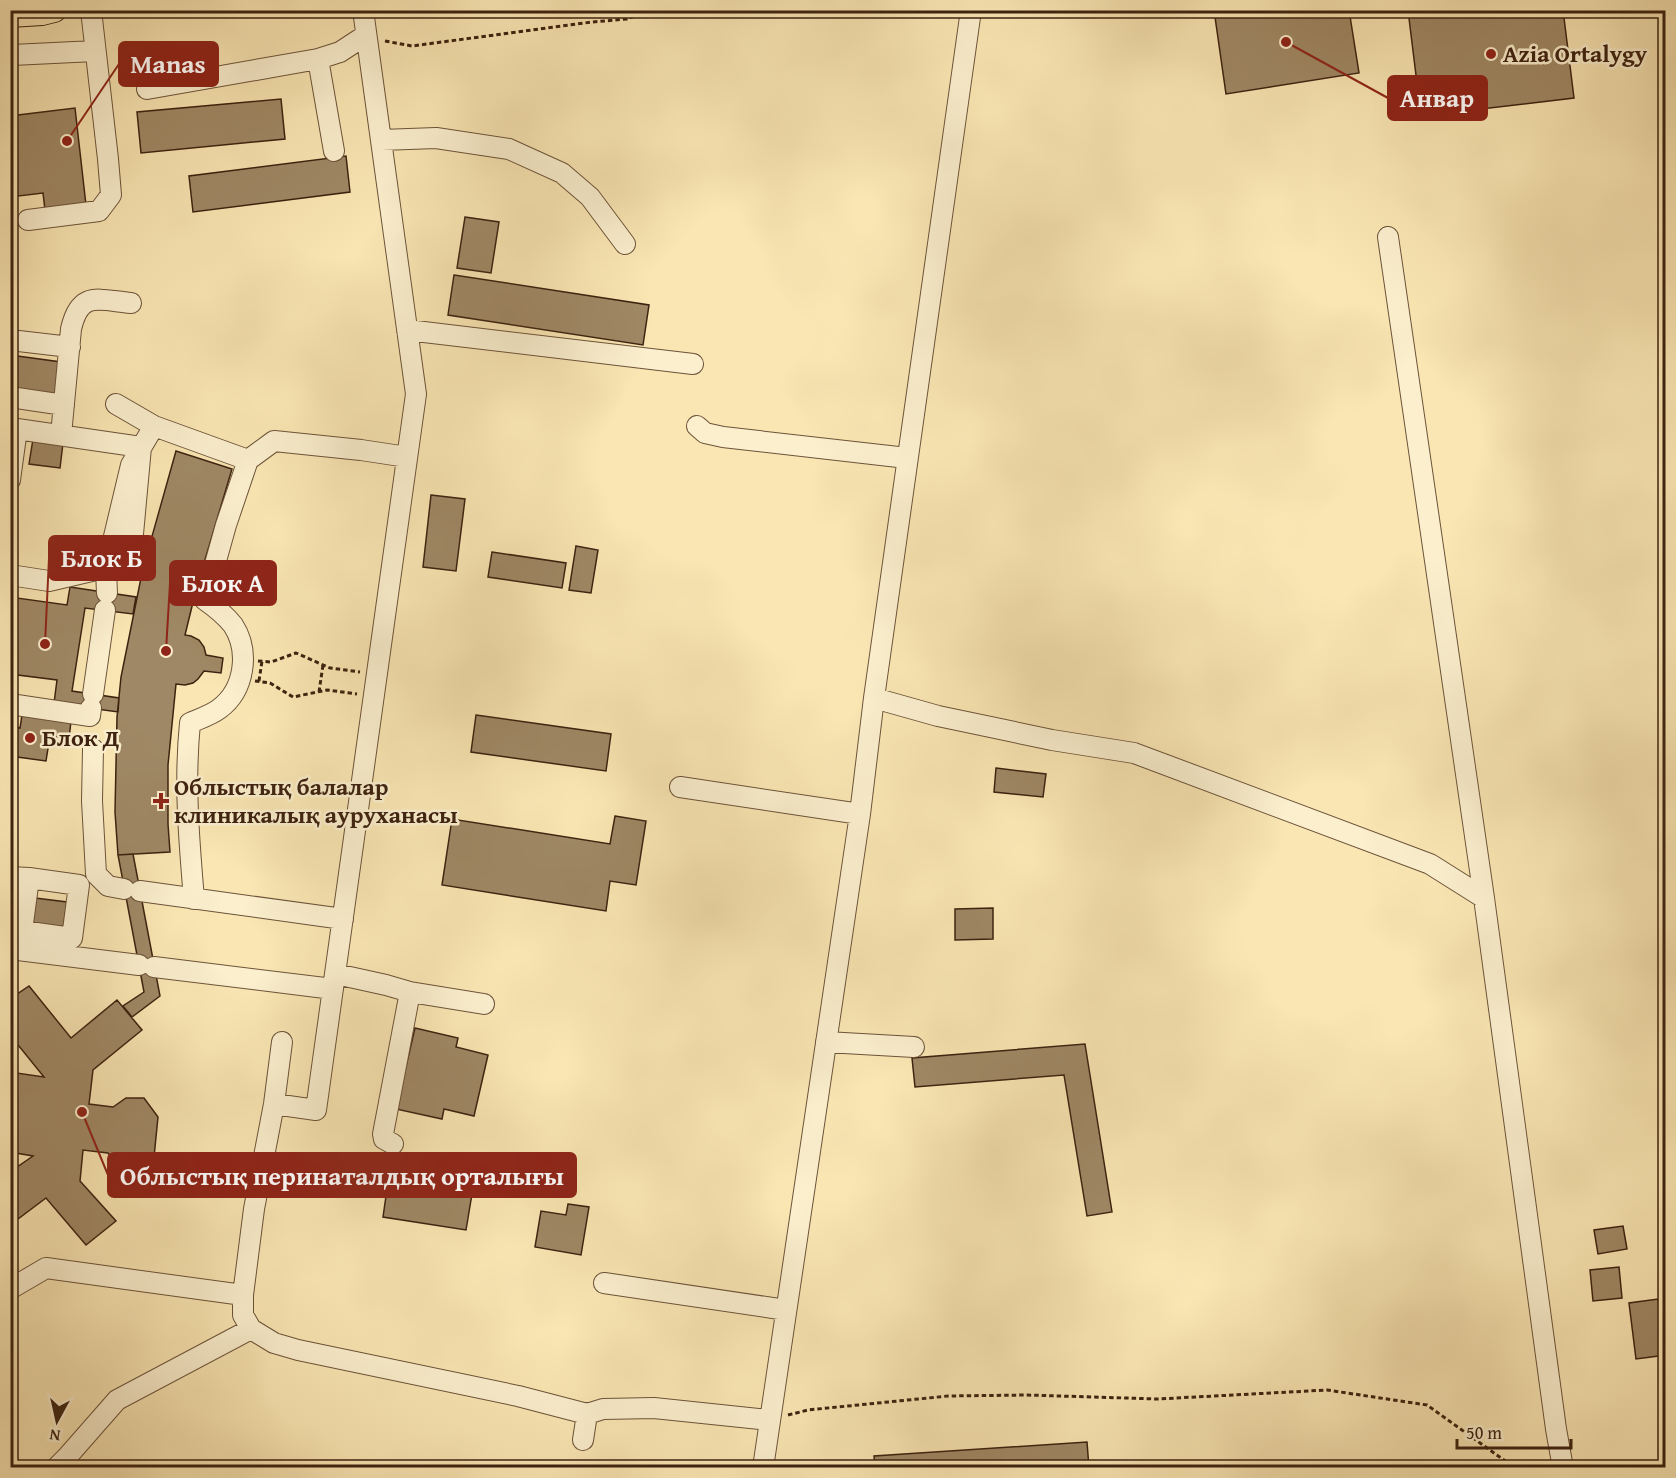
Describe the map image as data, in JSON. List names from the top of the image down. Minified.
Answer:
{"places":{"other":["Анвар","Azia Ortalygy","Manas","Блок Б","Блок А","Блок Д","Облыстық перинаталдық орталығы"],"health":["Облыстық балалар клиникалық ауруханасы"]},"scale_bar":"50 m","north":"bottom"}
